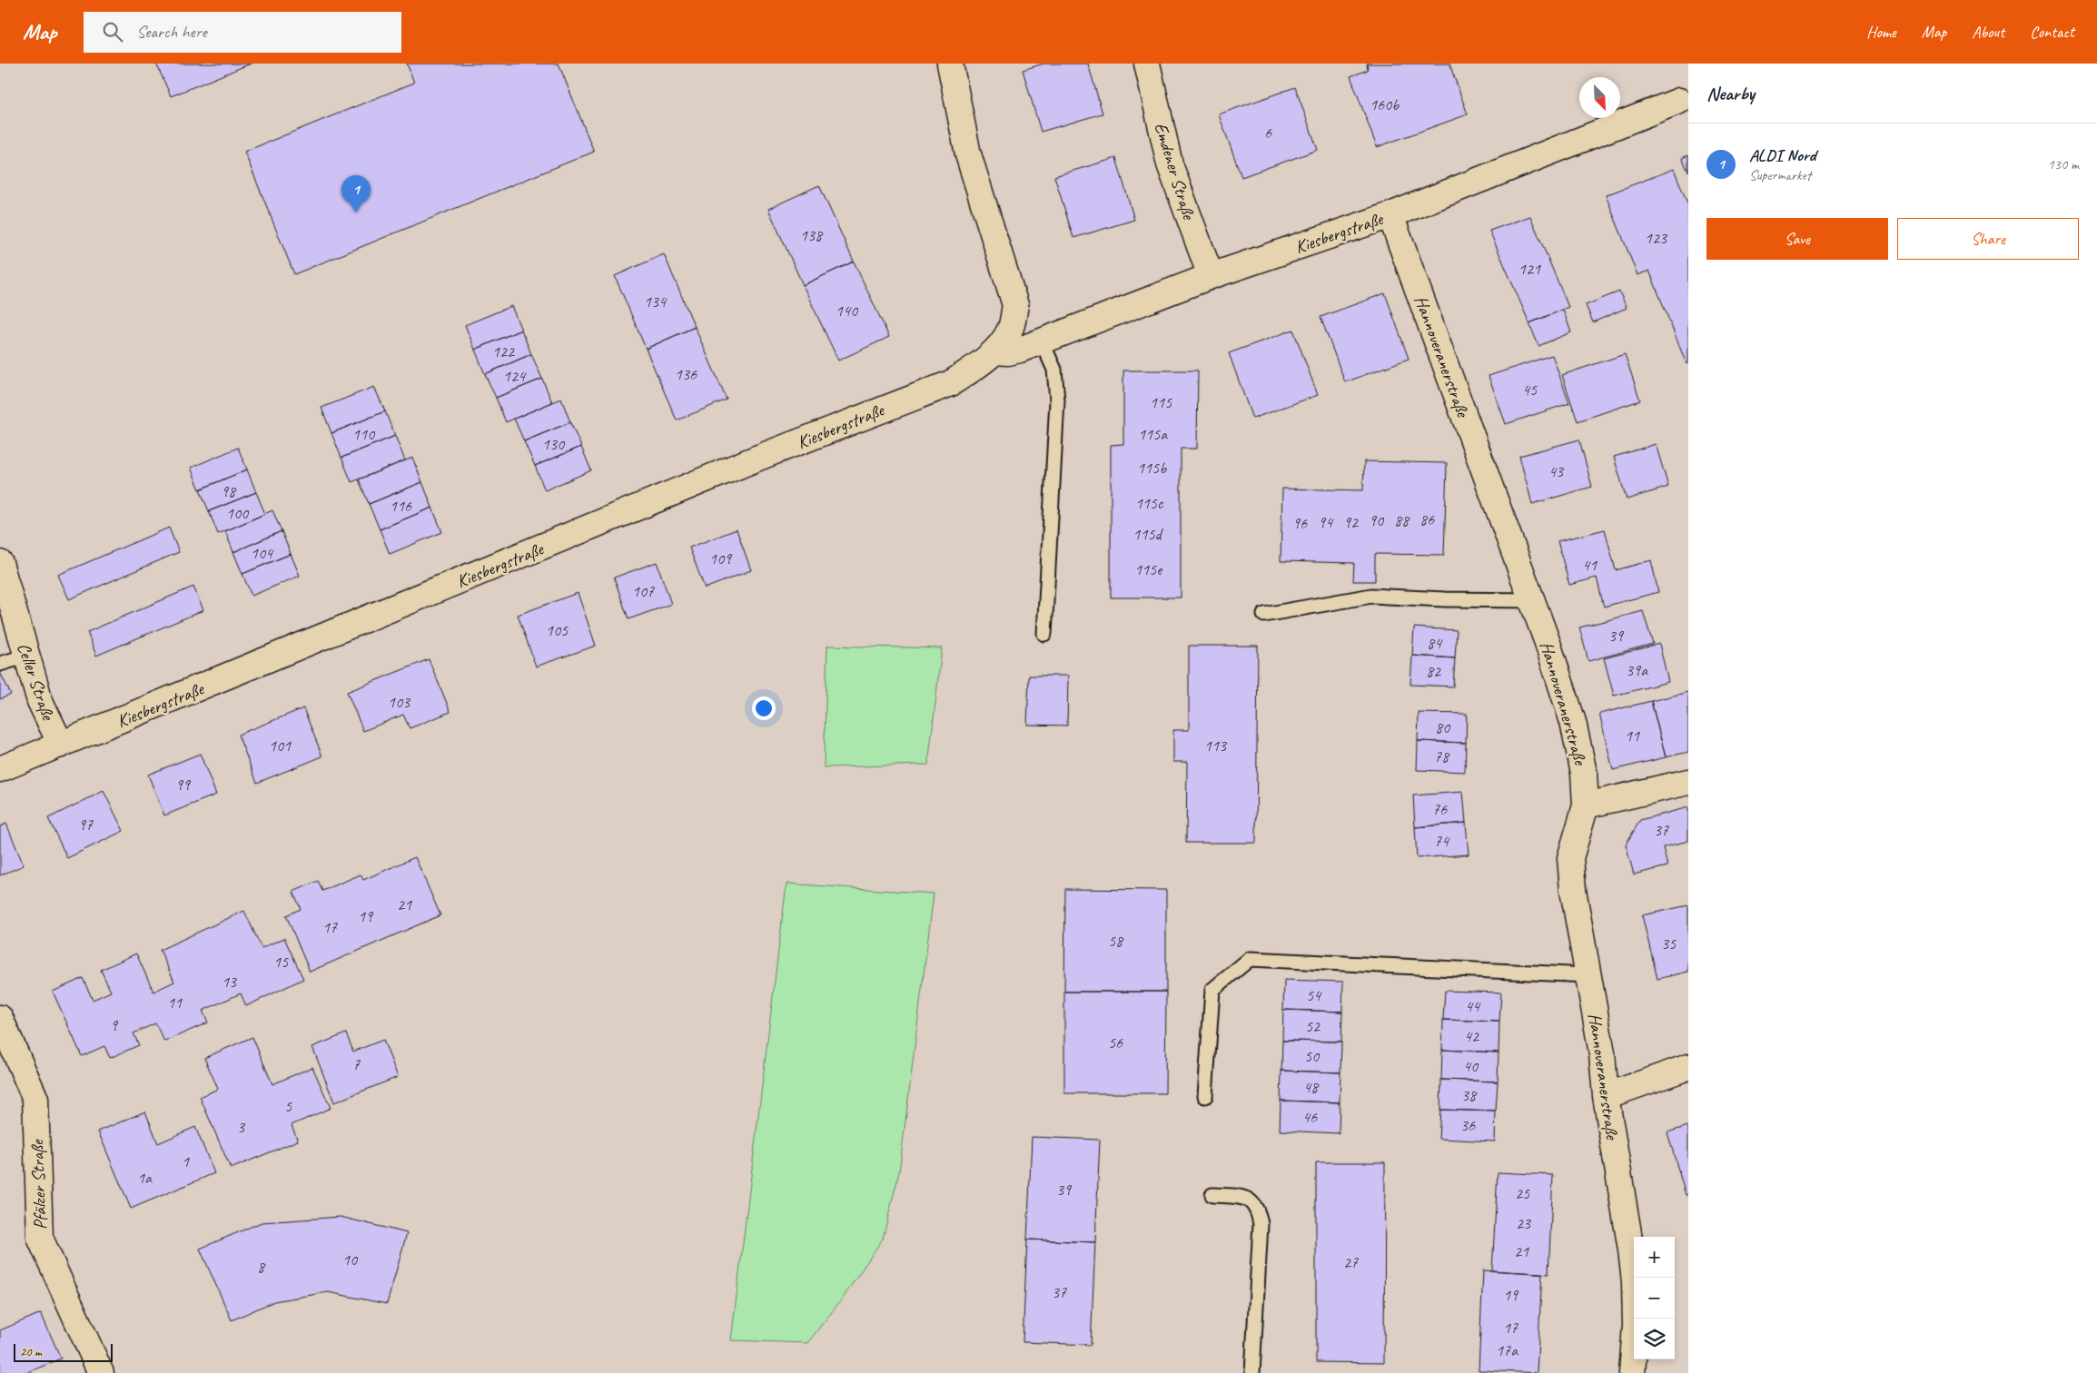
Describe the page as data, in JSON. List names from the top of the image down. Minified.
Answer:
{"streets":{"street":["Emdener Straße","Kiesbergstraße","Hannoveranerstraße","Celler Straße","Pfälzer Straße"]},"crossings":[["Emdener Straße","Kiesbergstraße"],["Kiesbergstraße","Hannoveranerstraße"],["Kiesbergstraße","Celler Straße"]],"house_numbers":["160b","6","138","123","121","134","140","122","136","124","45","115","110","115a","130","115b","43","98","115c","116","100","86","90","88","94","92","96","115d","104","109","41","115e","107","105","39","84","39a","82","103","80","11","101","113","78","99","76","97","37","74","21","19","17","58","35","15","13","54","11","44","9","52","42","56","50","7","40","48","38","5","46","36","3","1","1a","39","25","23","21","10","27","8","37","19","17","17a"],"scale_bar":"20 m","north":"bottom right","page":{"header":"Map","search":"Search here","nav":["Home","Map","About","Contact"],"heading":"Nearby","list":[{"mark":"1","name":"ALDI Nord","note":"Supermarket","value":"130 m"}],"pins":"1","buttons":["Save","Share"],"map_buttons":["+","−"],"scale":"20 m"}}
